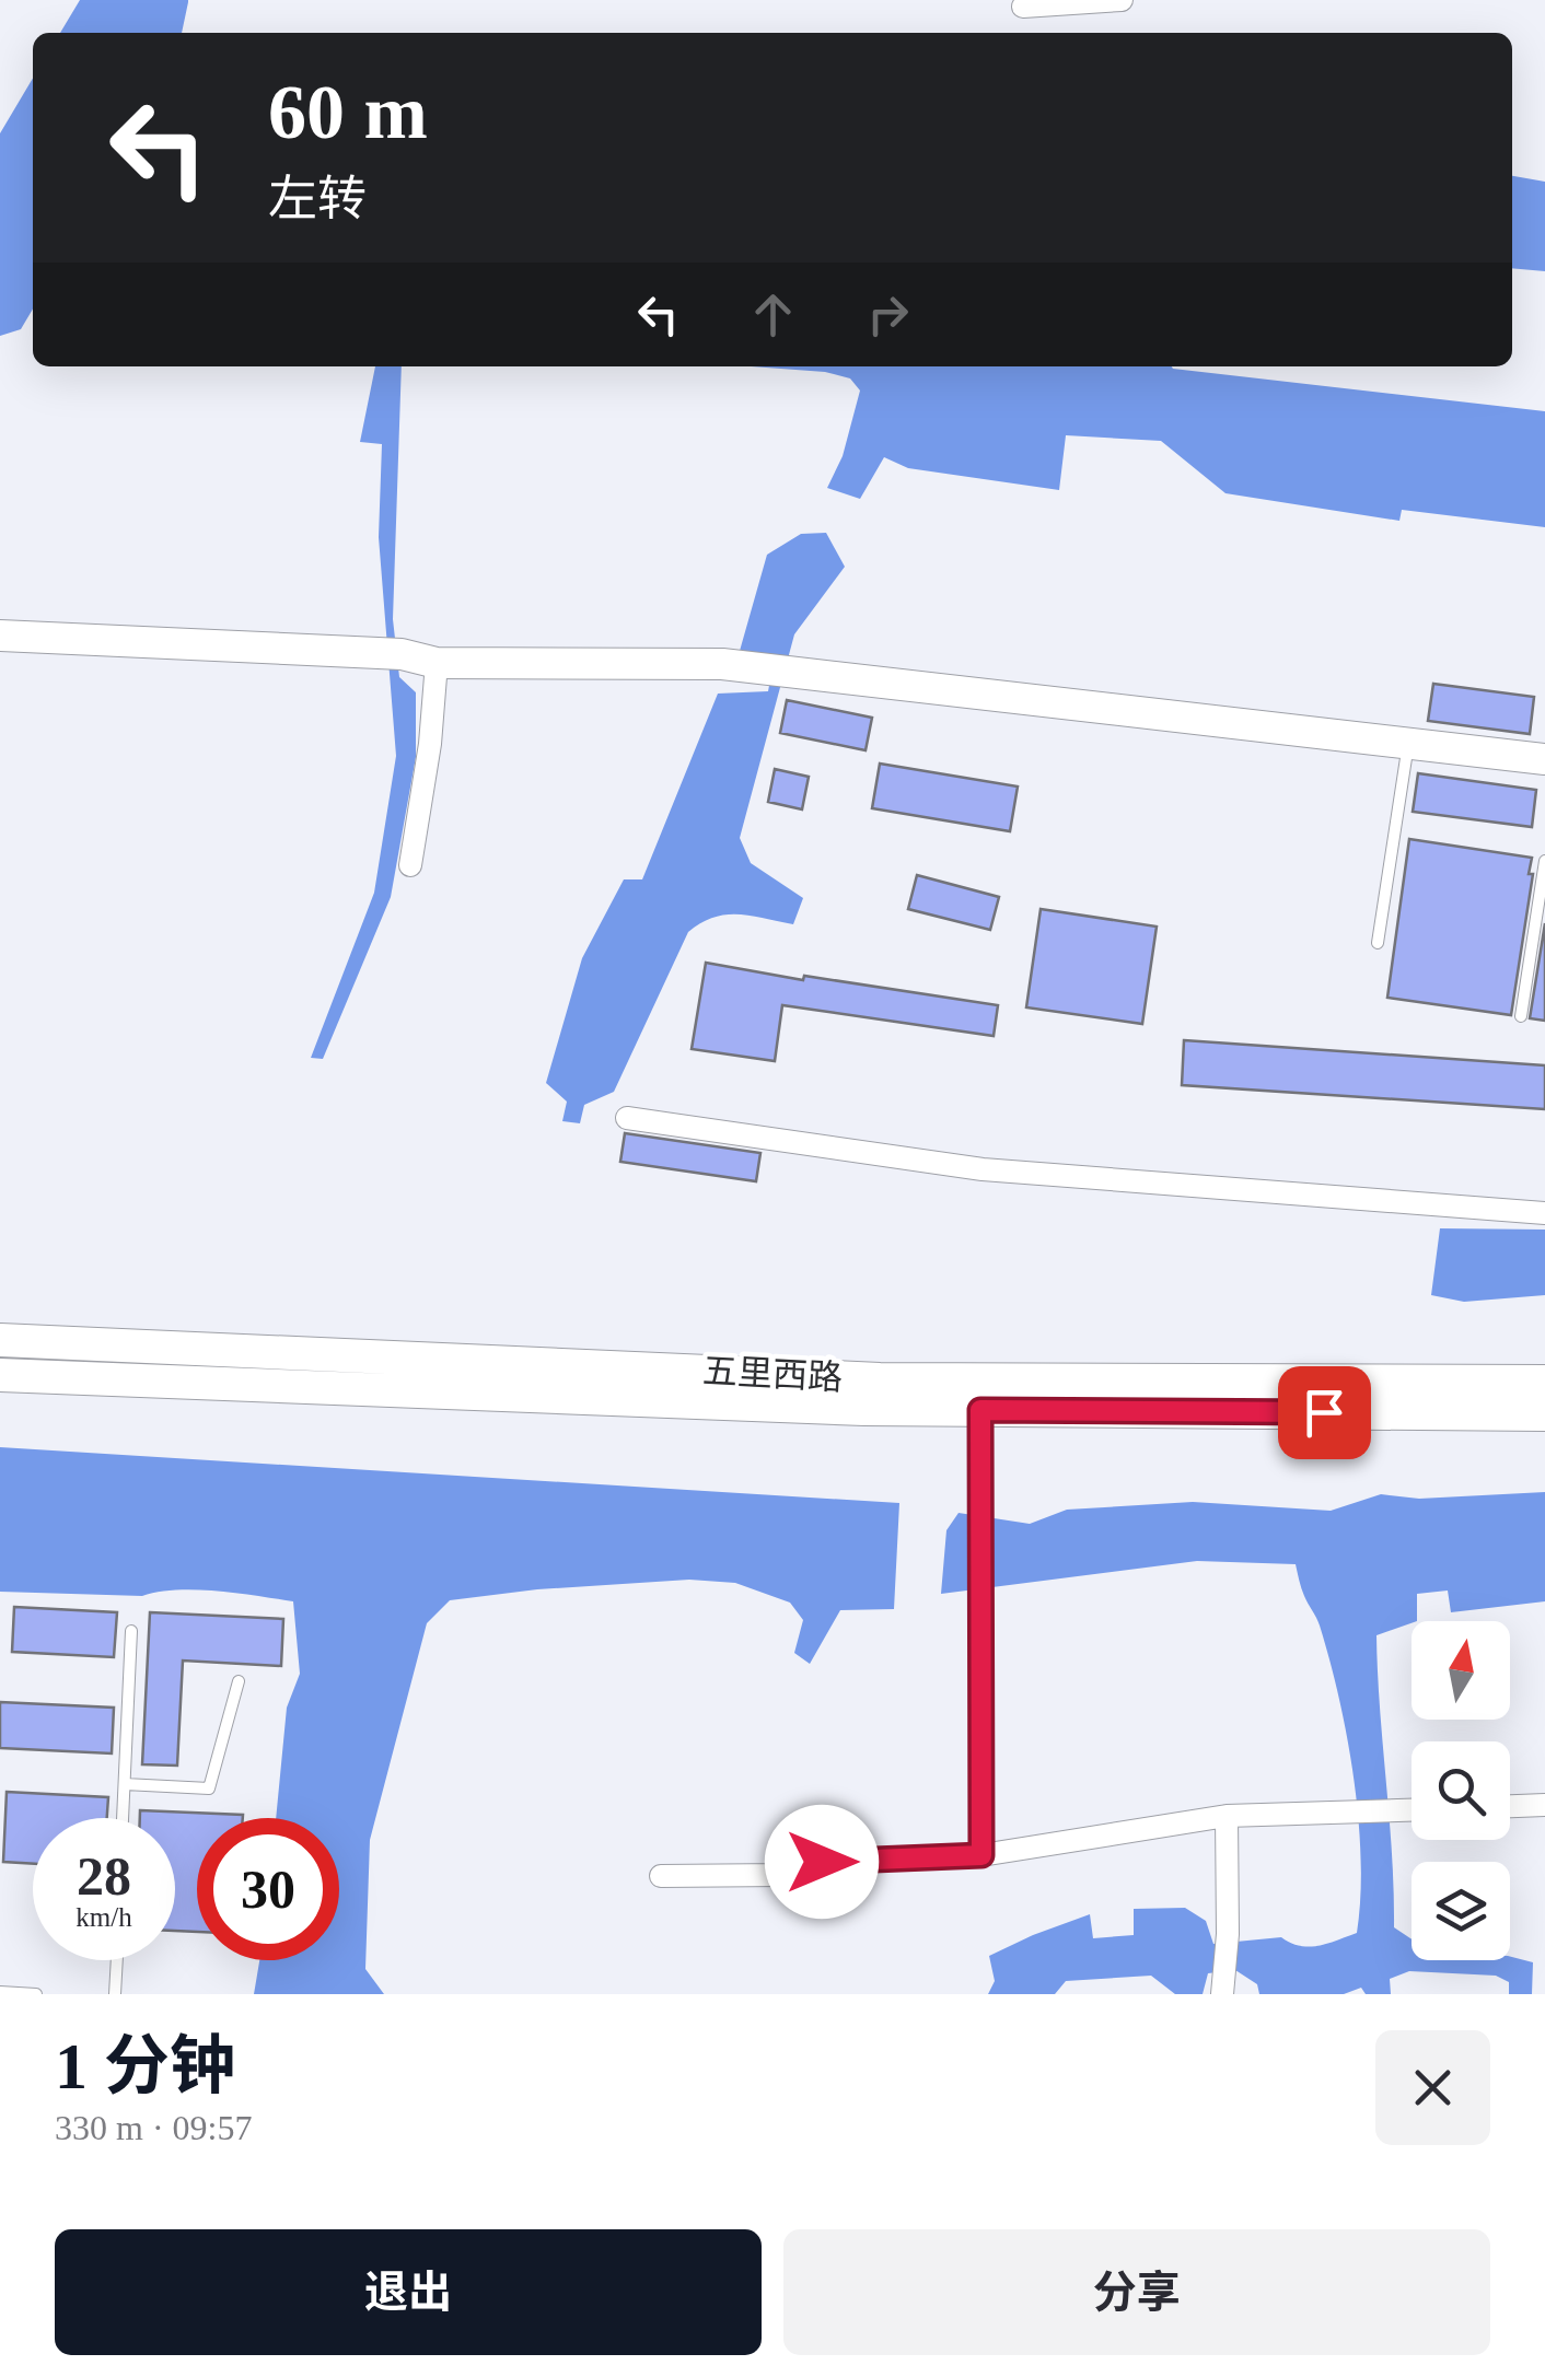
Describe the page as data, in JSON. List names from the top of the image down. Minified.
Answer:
{"streets":{"main road":["五里西路"]},"north":"top","page":{"turn":["60 m","左转"],"speed":"28 km/h","limit":"30","heading":["1 分钟","330 m · 09:57"],"buttons":["退出","分享"]}}
